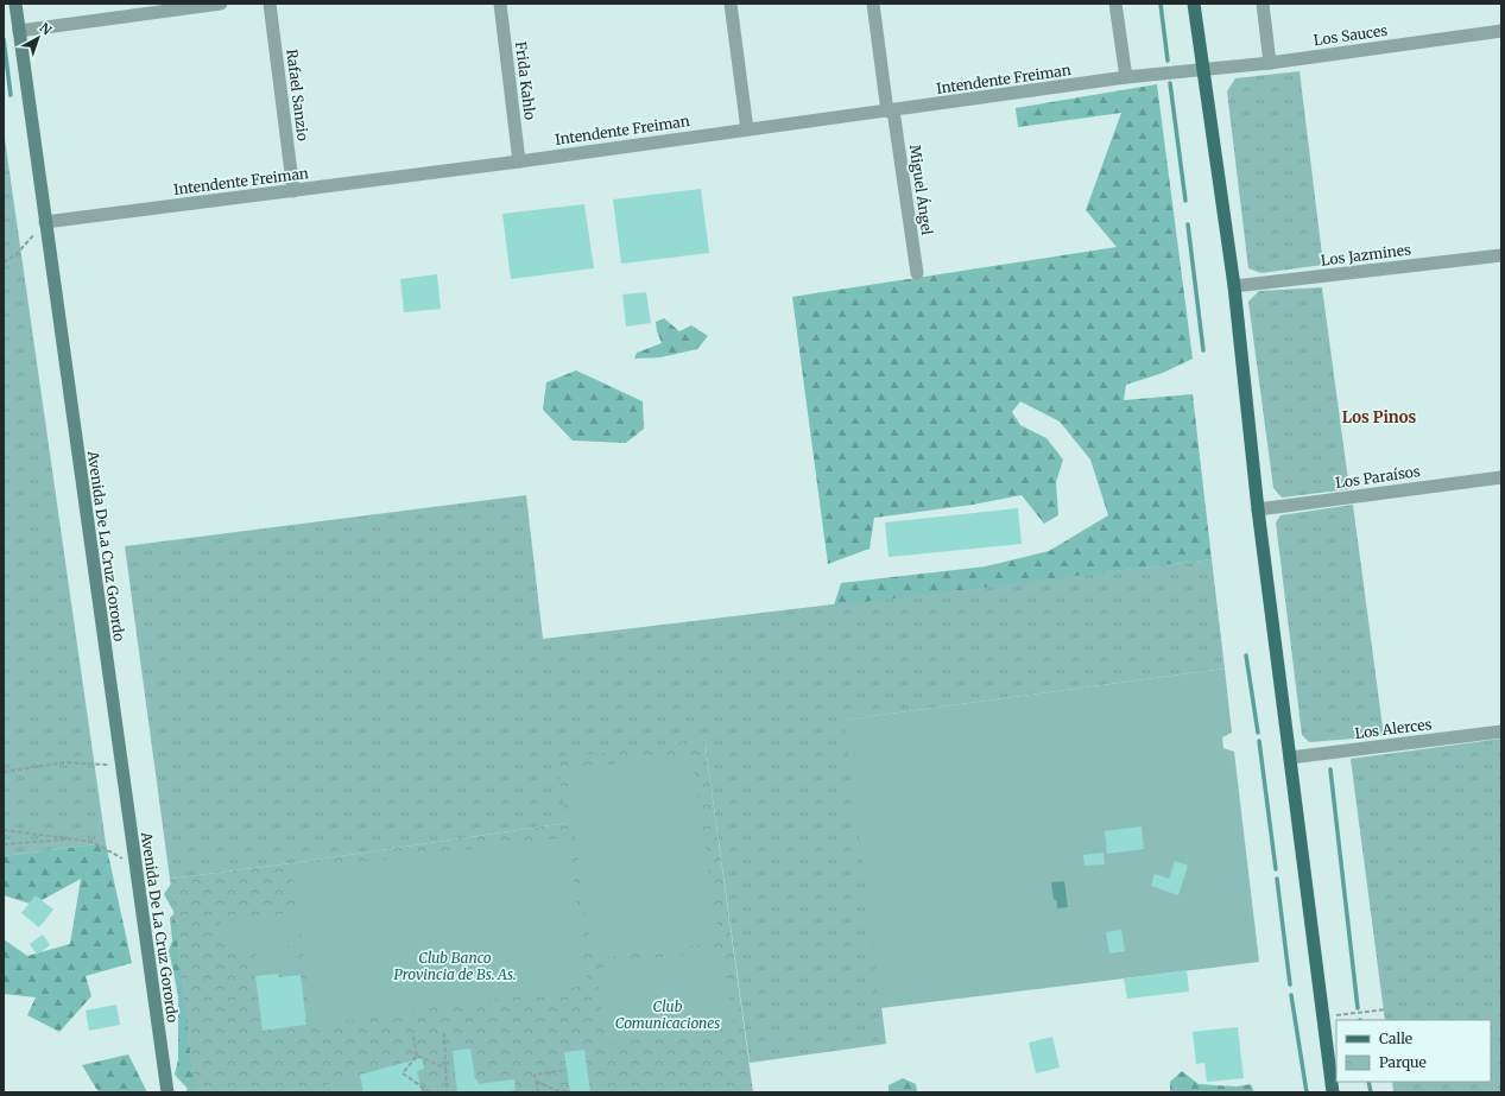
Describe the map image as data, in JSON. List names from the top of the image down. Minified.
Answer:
{"streets":{"main road":["Avenida De La Cruz Gorordo"],"street":["Los Sauces","Intendente Freiman","Frida Kahlo","Rafael Sanzio","Miguel Ángel","Los Jazmines","Los Paraísos","Los Alerces"]},"crossings":[["Los Sauces","Intendente Freiman"],["Intendente Freiman","Frida Kahlo"],["Intendente Freiman","Rafael Sanzio"],["Intendente Freiman","Miguel Ángel"],["Intendente Freiman","Avenida De La Cruz Gorordo"]],"districts":["Los Pinos"],"parks":["Club Banco Provincia de Bs. As.","Club Comunicaciones"],"legend":["Calle","Parque"],"north":"top right"}
